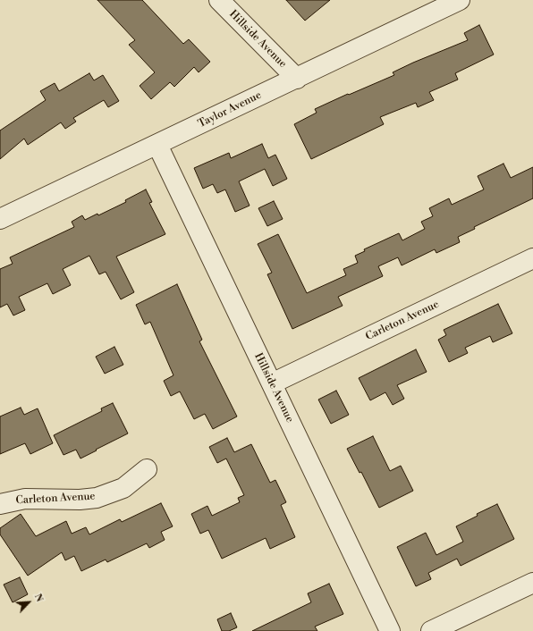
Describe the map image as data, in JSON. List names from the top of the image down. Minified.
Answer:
{"streets":{"street":["Hillside Avenue","Taylor Avenue","Carleton Avenue"]},"crossings":[["Hillside Avenue","Taylor Avenue"],["Hillside Avenue","Carleton Avenue"]],"north":"top right"}
